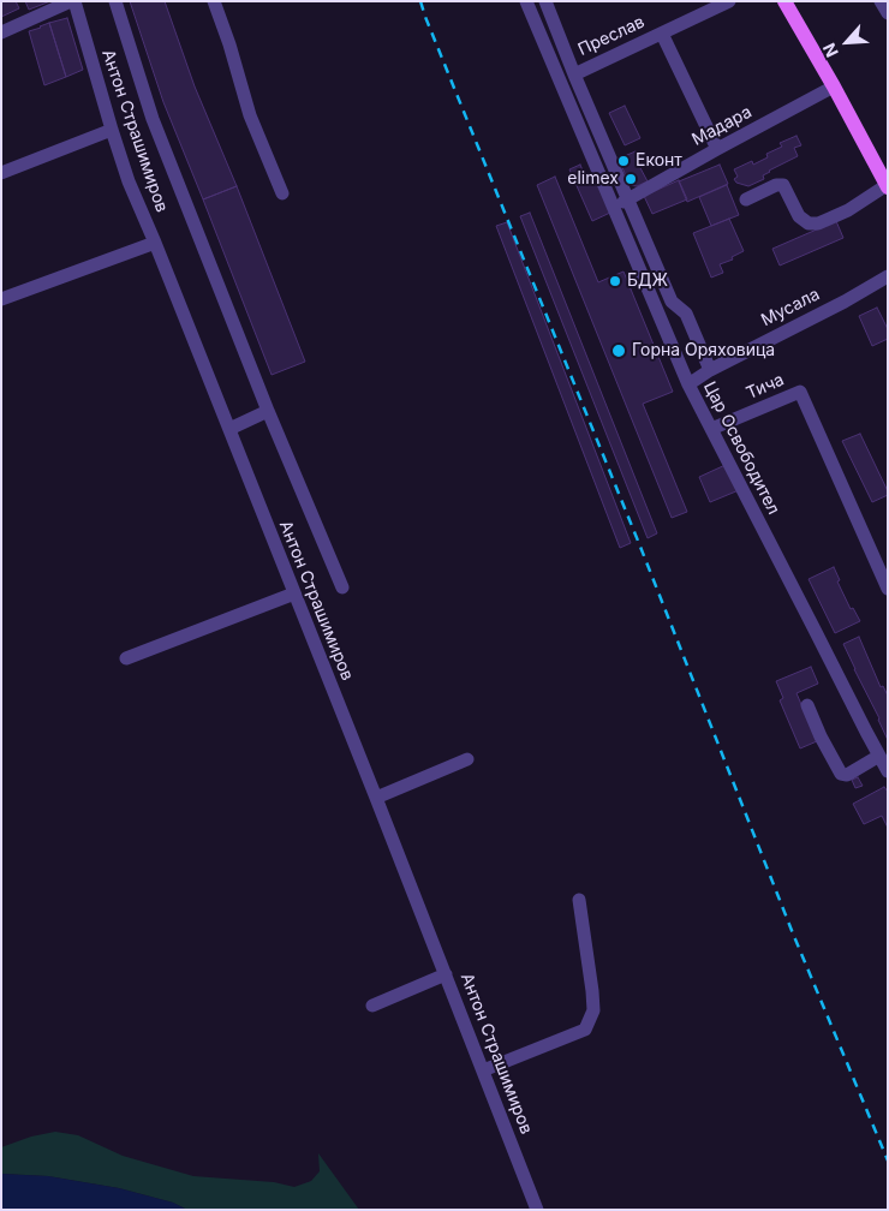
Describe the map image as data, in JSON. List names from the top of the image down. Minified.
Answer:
{"streets":{"street":["Преслав","Мадара","Антон Страшимиров","Мусала","Тича","Цар Освободител"]},"crossings":[["Мадара","Цар Освободител"],["Мусала","Цар Освободител"],["Тича","Цар Освободител"]],"places":["Еконт","elimex","БДЖ","Горна Оряховица"],"north":"bottom left"}
